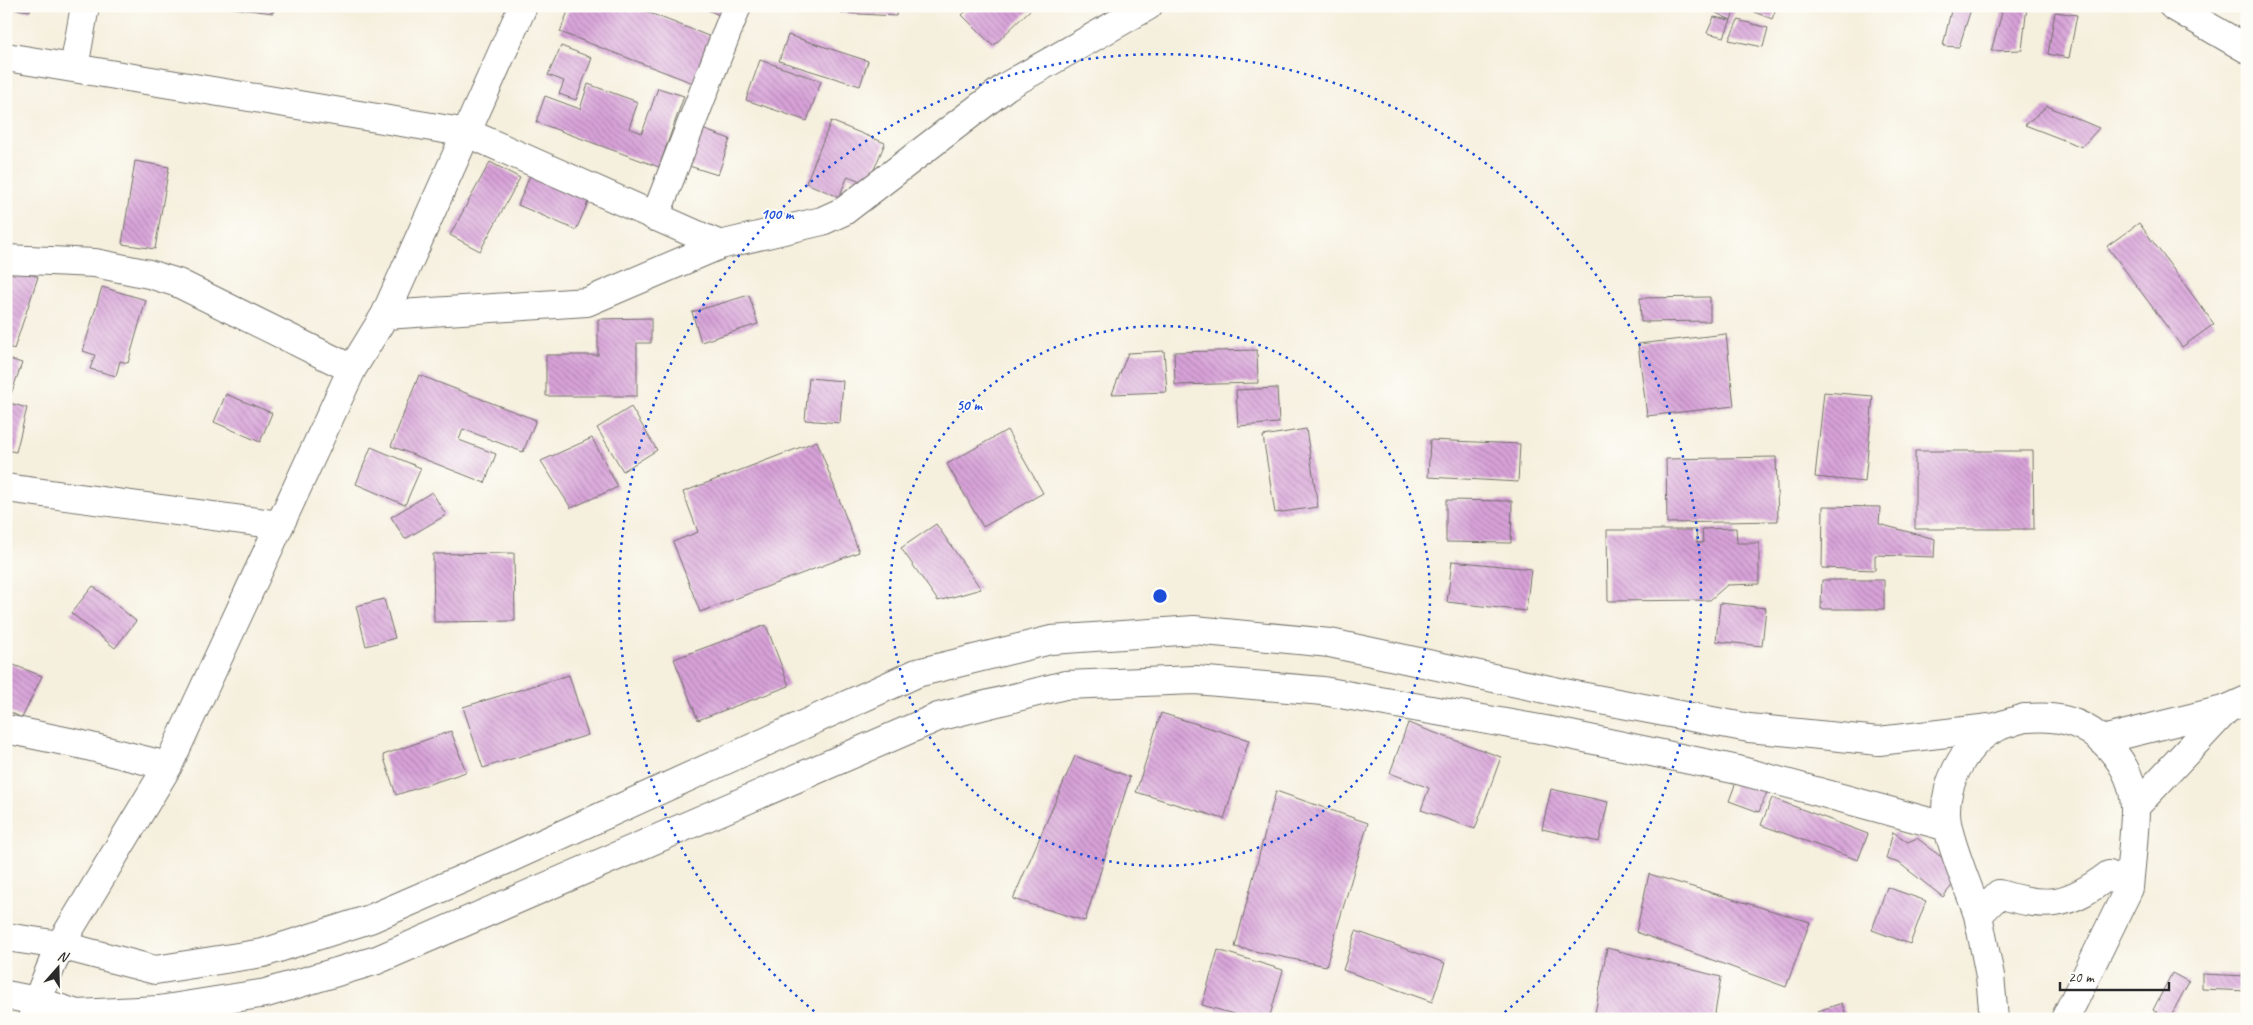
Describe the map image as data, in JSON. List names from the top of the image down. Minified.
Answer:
{"scale_bar":"20 m","north":"top","rings":["100 m","50 m"]}
